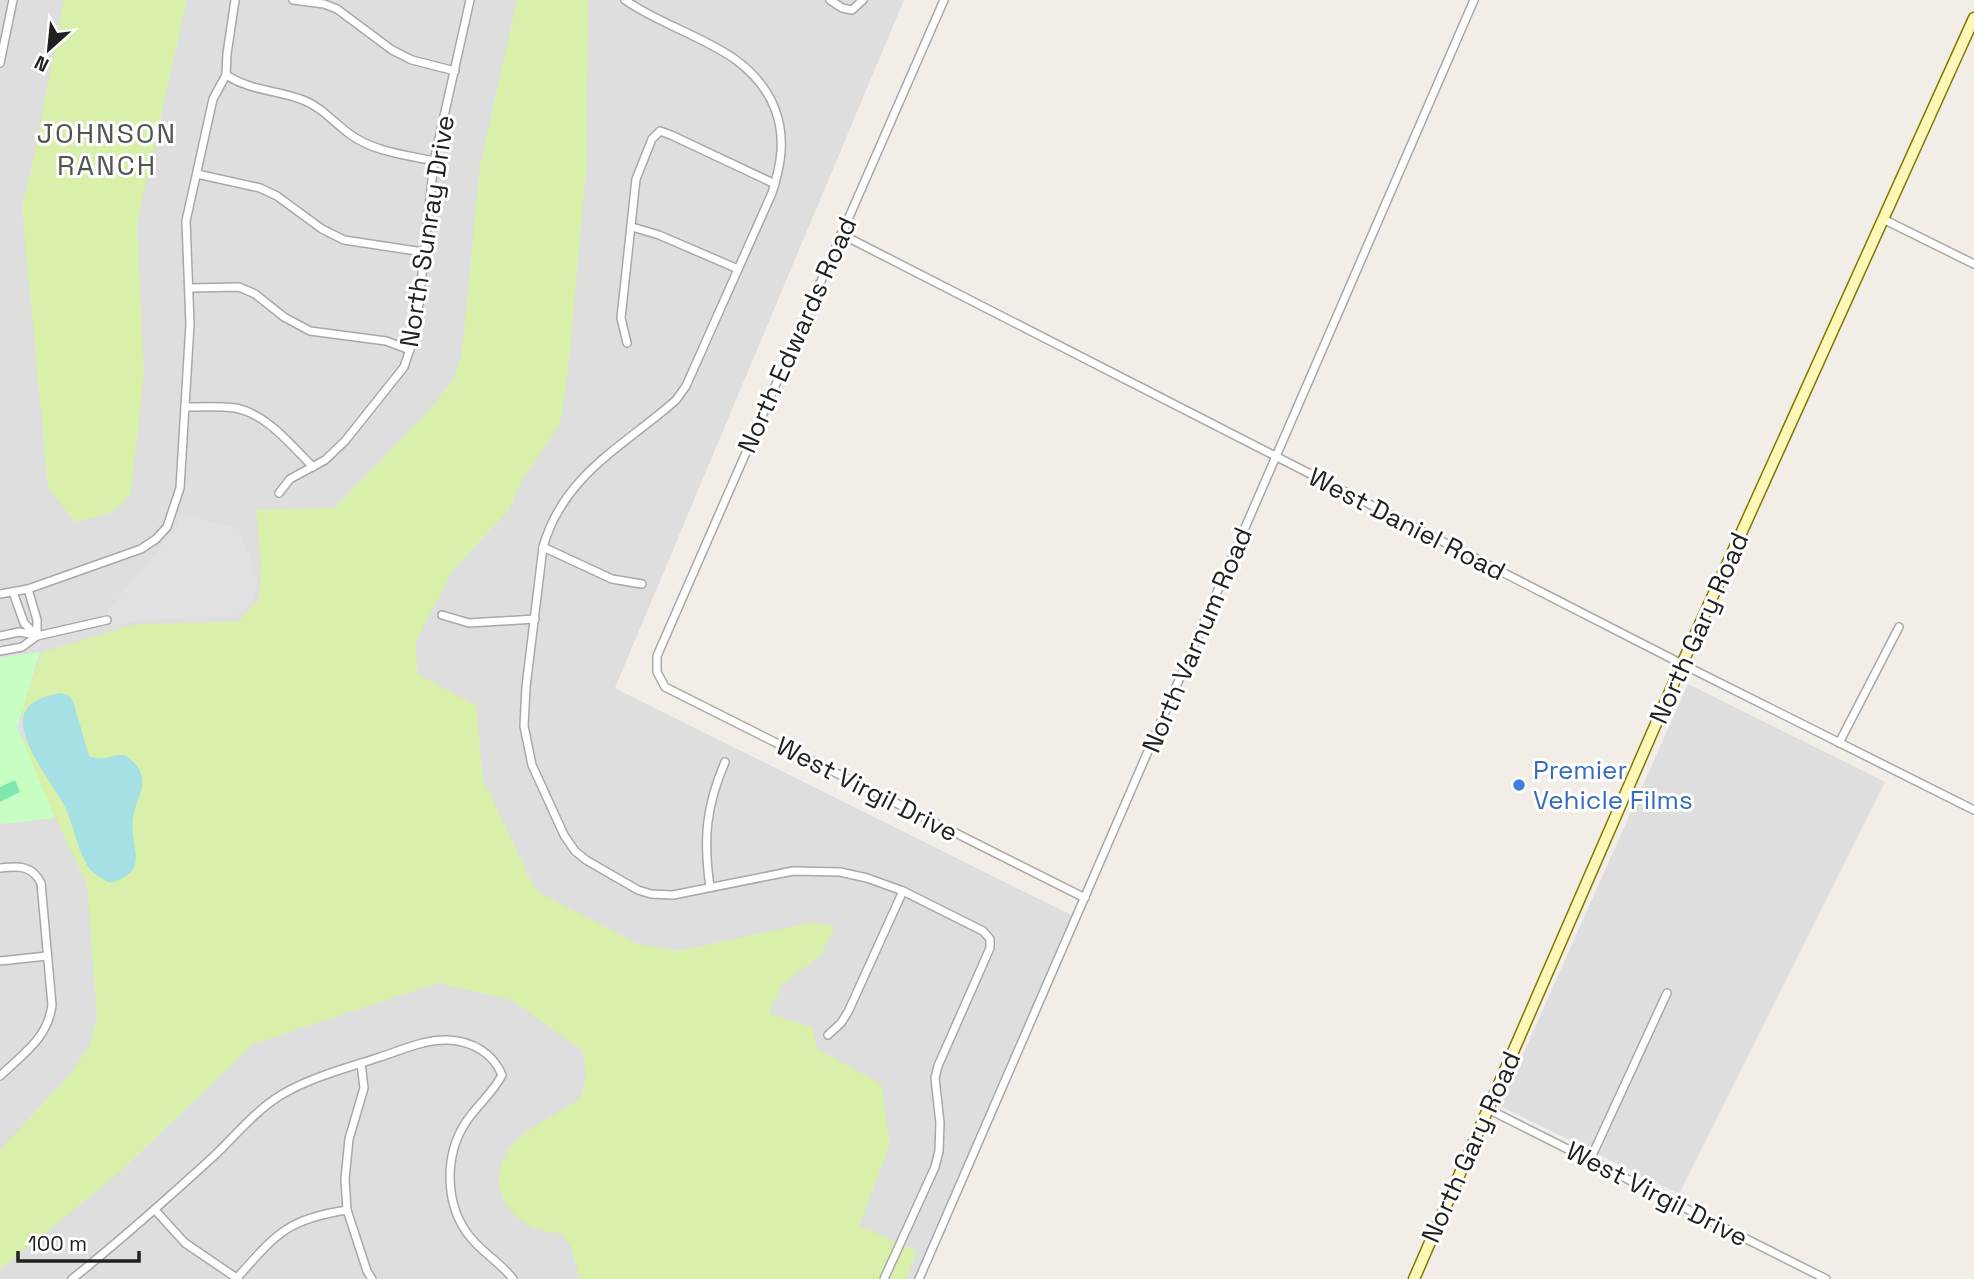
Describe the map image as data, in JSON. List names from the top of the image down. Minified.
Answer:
{"streets":{"street":["North Sunray Drive","North Edwards Road","West Daniel Road","North Gary Road","North Varnum Road","West Virgil Drive"]},"crossings":[["North Edwards Road","West Daniel Road"],["North Edwards Road","West Virgil Drive"],["West Daniel Road","North Gary Road"],["West Daniel Road","North Varnum Road"],["North Gary Road","West Virgil Drive"],["North Varnum Road","West Virgil Drive"]],"districts":["JOHNSON RANCH"],"places":["Premier Vehicle Films"],"scale_bar":"100 m","north":"bottom left"}
